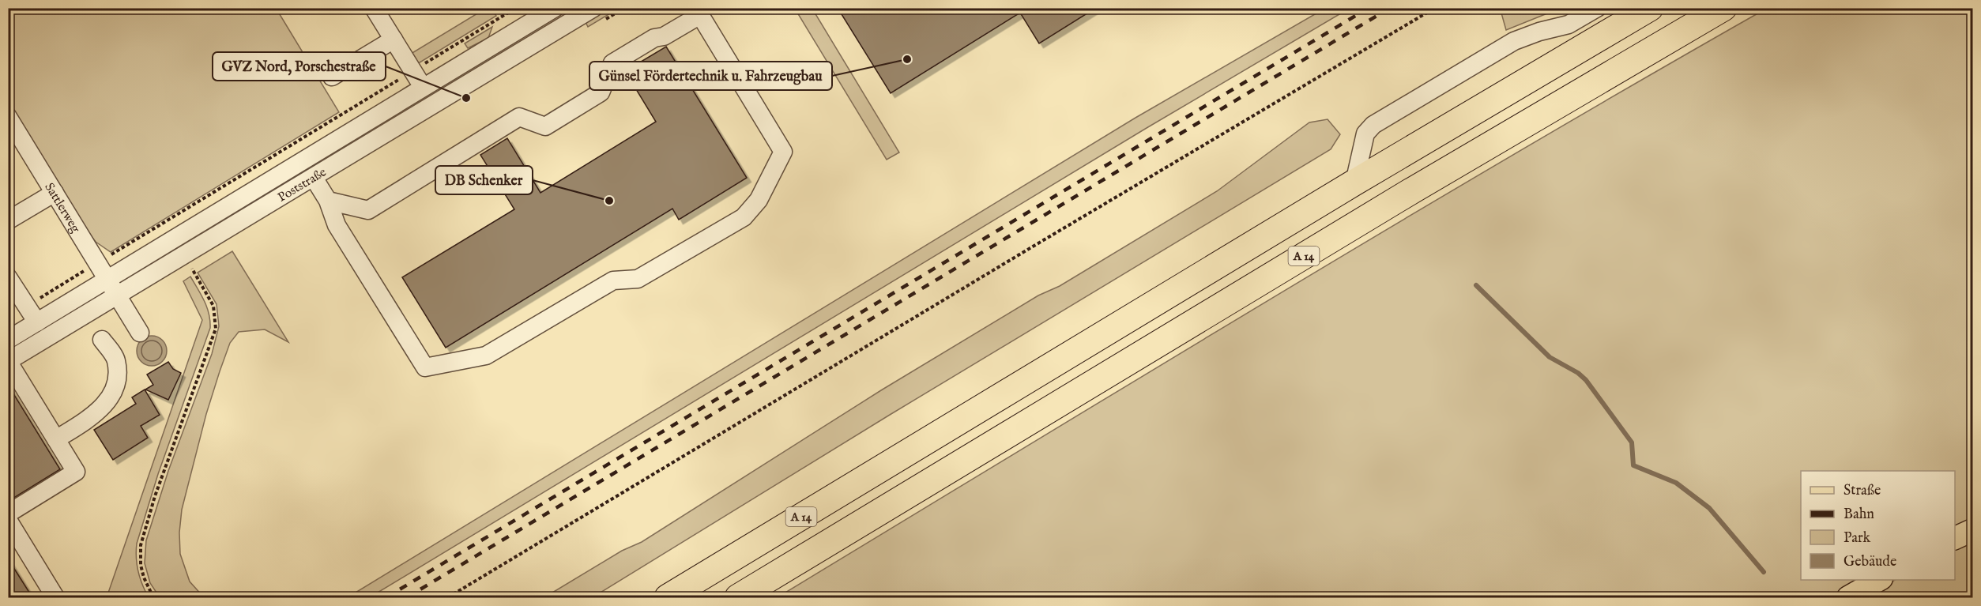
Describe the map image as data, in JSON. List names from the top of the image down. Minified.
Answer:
{"streets":{"highway":["A 14"],"street":["Poststraße","Sattlerweg"]},"crossings":[["Poststraße","Sattlerweg"]],"places":["Günsel Fördertechnik u. Fahrzeugbau","GVZ Nord, Porschestraße","DB Schenker"],"legend":["Straße","Bahn","Park","Gebäude"]}
